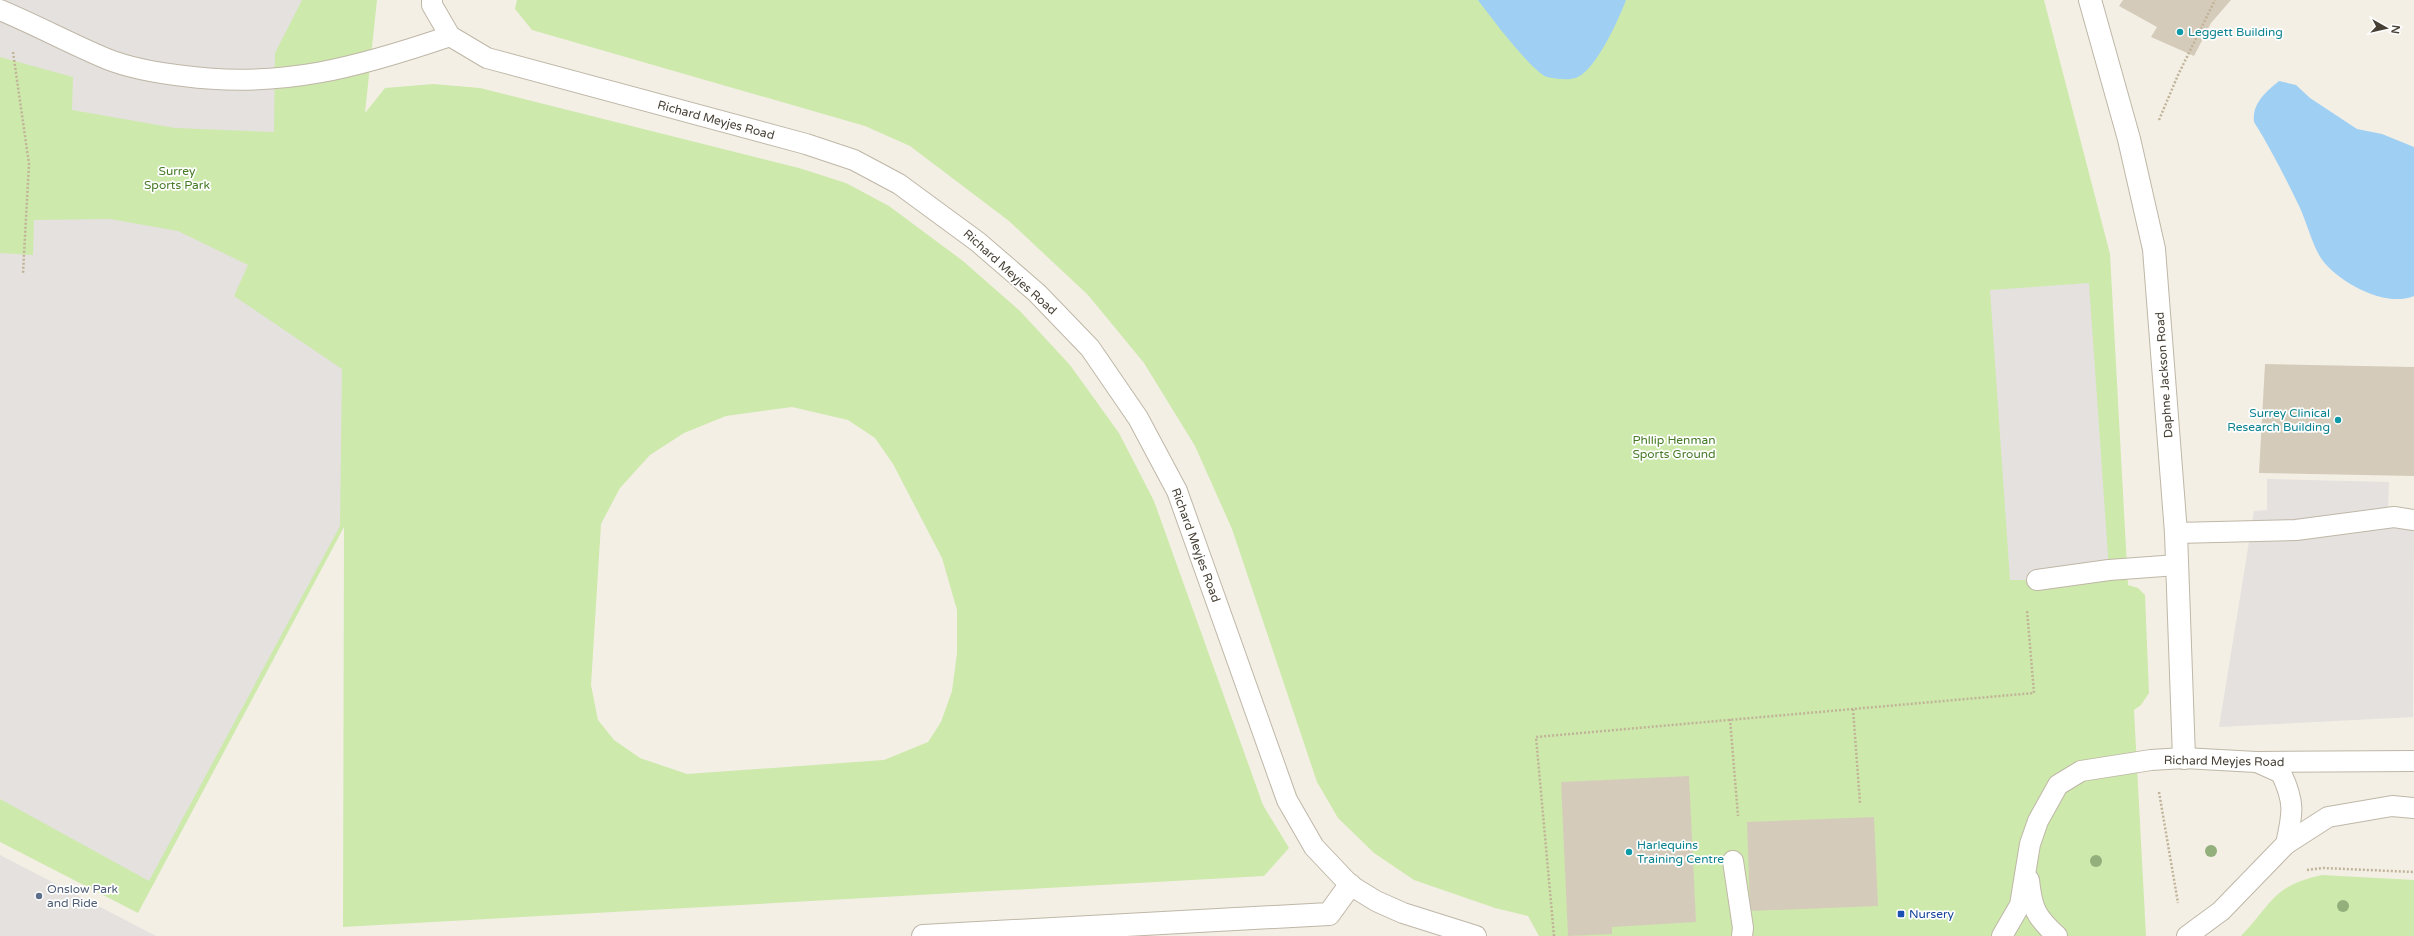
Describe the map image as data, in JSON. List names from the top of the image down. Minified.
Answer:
{"streets":{"street":["Daphne Jackson Road"],"lane":["Richard Meyjes Road"]},"crossings":[["Richard Meyjes Road","Daphne Jackson Road"]],"parks":["Surrey Sports Park","Phllip Henman Sports Ground"],"places":{"other":["Leggett Building","Surrey Clinical Research Building","Harlequins Training Centre","Onslow Park and Ride"],"transit":["Nursery"]},"north":"right"}
